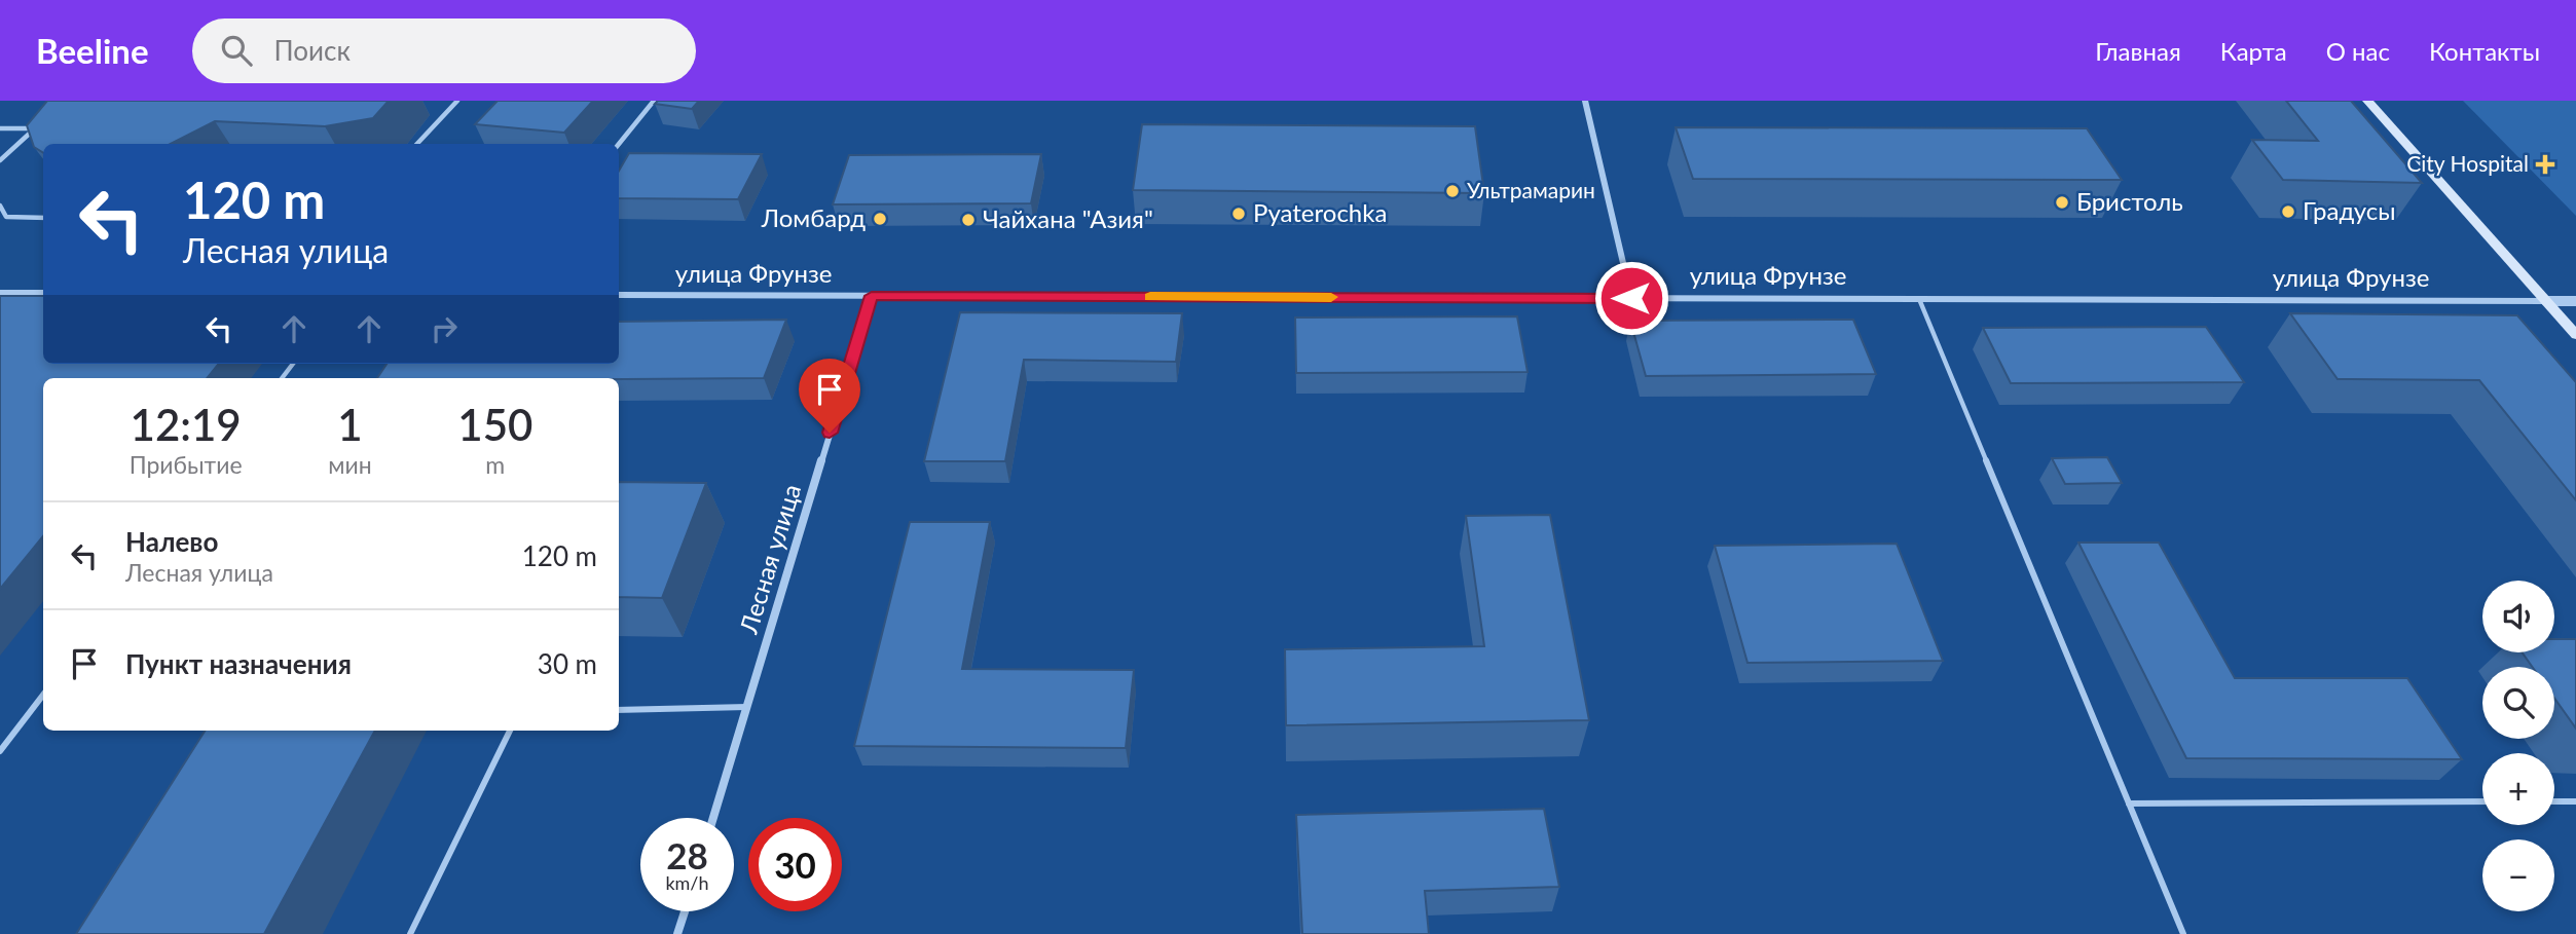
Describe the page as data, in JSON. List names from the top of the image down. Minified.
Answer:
{"streets":{"street":["улица Фрунзе","Лесная улица"]},"crossings":[["улица Фрунзе","Лесная улица"]],"places":{"health":["City Hospital"],"other":["Ультрамарин","Бристоль","Градусы","Pyaterochka","Ломбард","Чайхана \"Азия\""]},"page":{"header":"Beeline","search":"Поиск","nav":["Главная","Карта","О нас","Контакты"],"turn":["120 m","Лесная улица"],"eta":["12:19","Прибытие","1","мин","150","m"],"list":[{"name":"Налево","note":"Лесная улица","value":"120 m"},{"name":"Пункт назначения","value":"30 m"}],"map_buttons":["+","−"],"speed":"28 km/h","limit":"30"}}
